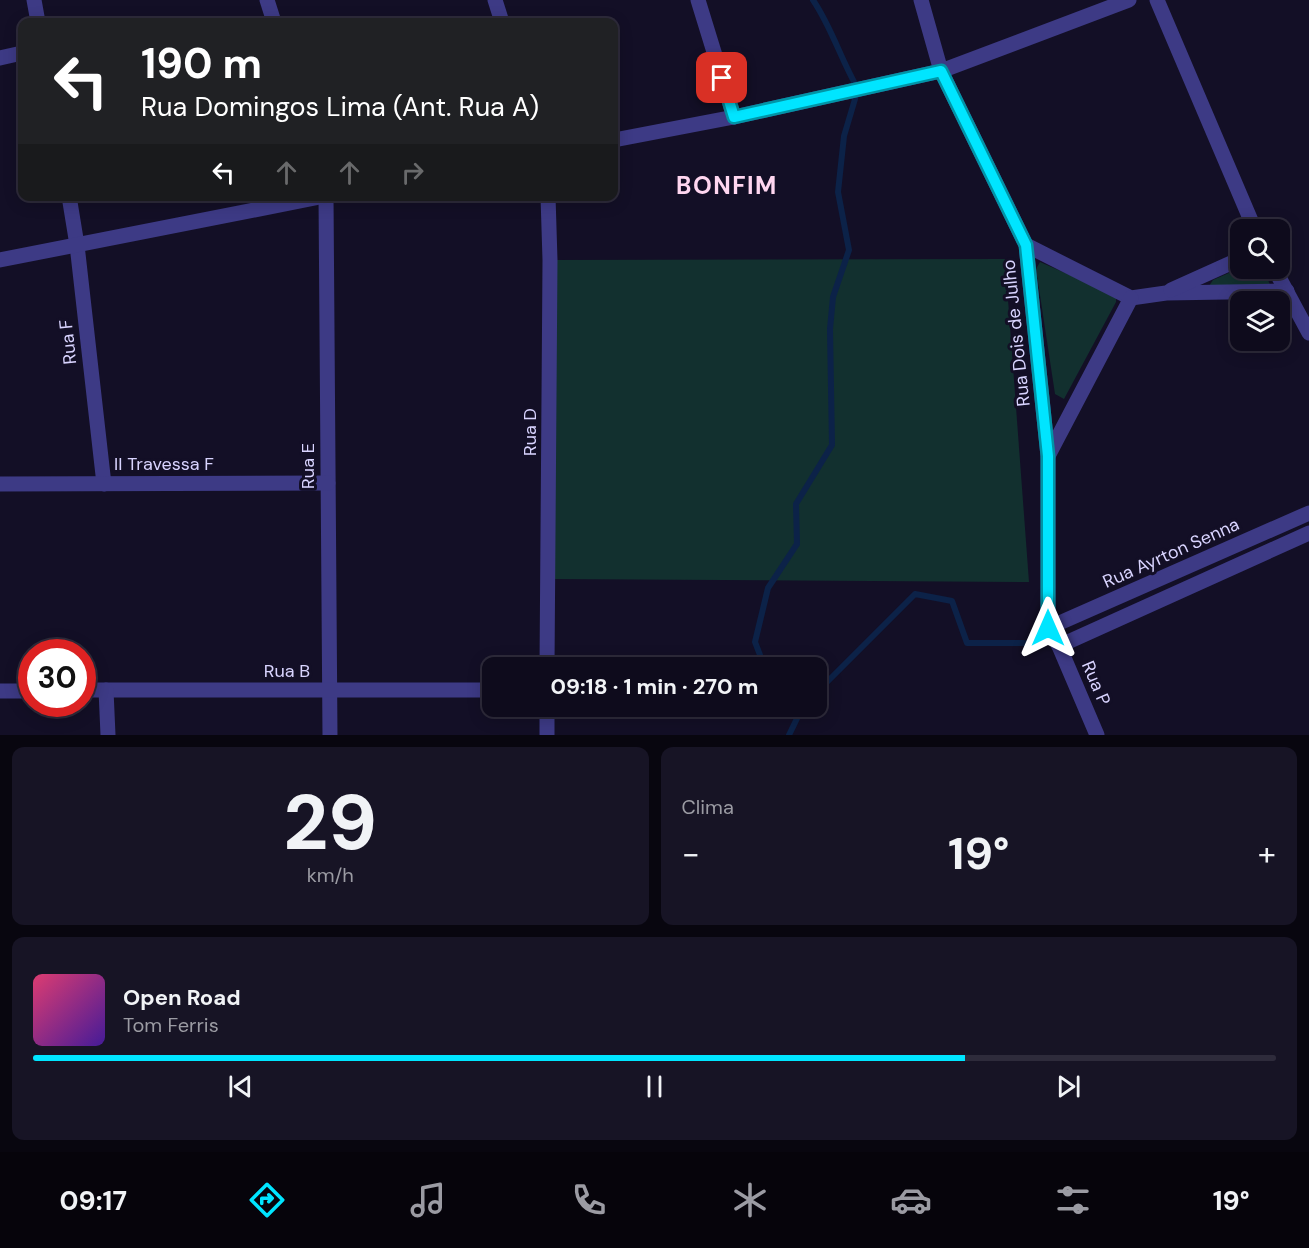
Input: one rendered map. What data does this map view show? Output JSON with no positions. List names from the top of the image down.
{
  "streets": {
    "street": [
      "Rua Dois de Julho",
      "Rua F",
      "Rua D",
      "II Travessa F",
      "Rua E",
      "Rua Ayrton Senna",
      "Rua B",
      "Rua P"
    ]
  },
  "crossings": [
    ["Rua Dois de Julho", "Rua Ayrton Senna"],
    ["Rua F", "II Travessa F"],
    ["II Travessa F", "Rua E"],
    ["Rua E", "Rua B"]
  ],
  "districts": ["BONFIM"],
  "page": {
    "turn": ["190 m", "Rua Domingos Lima (Ant. Rua A)"],
    "limit": "30",
    "trip": "09:18 · 1 min · 270 m",
    "tile": [
      ["29", "km/h"],
      "Clima"
    ],
    "heat": ["−", "19°", "+"],
    "song": ["Open Road", "Tom Ferris"],
    "tabs": ["09:17", "19°"]
  }
}
